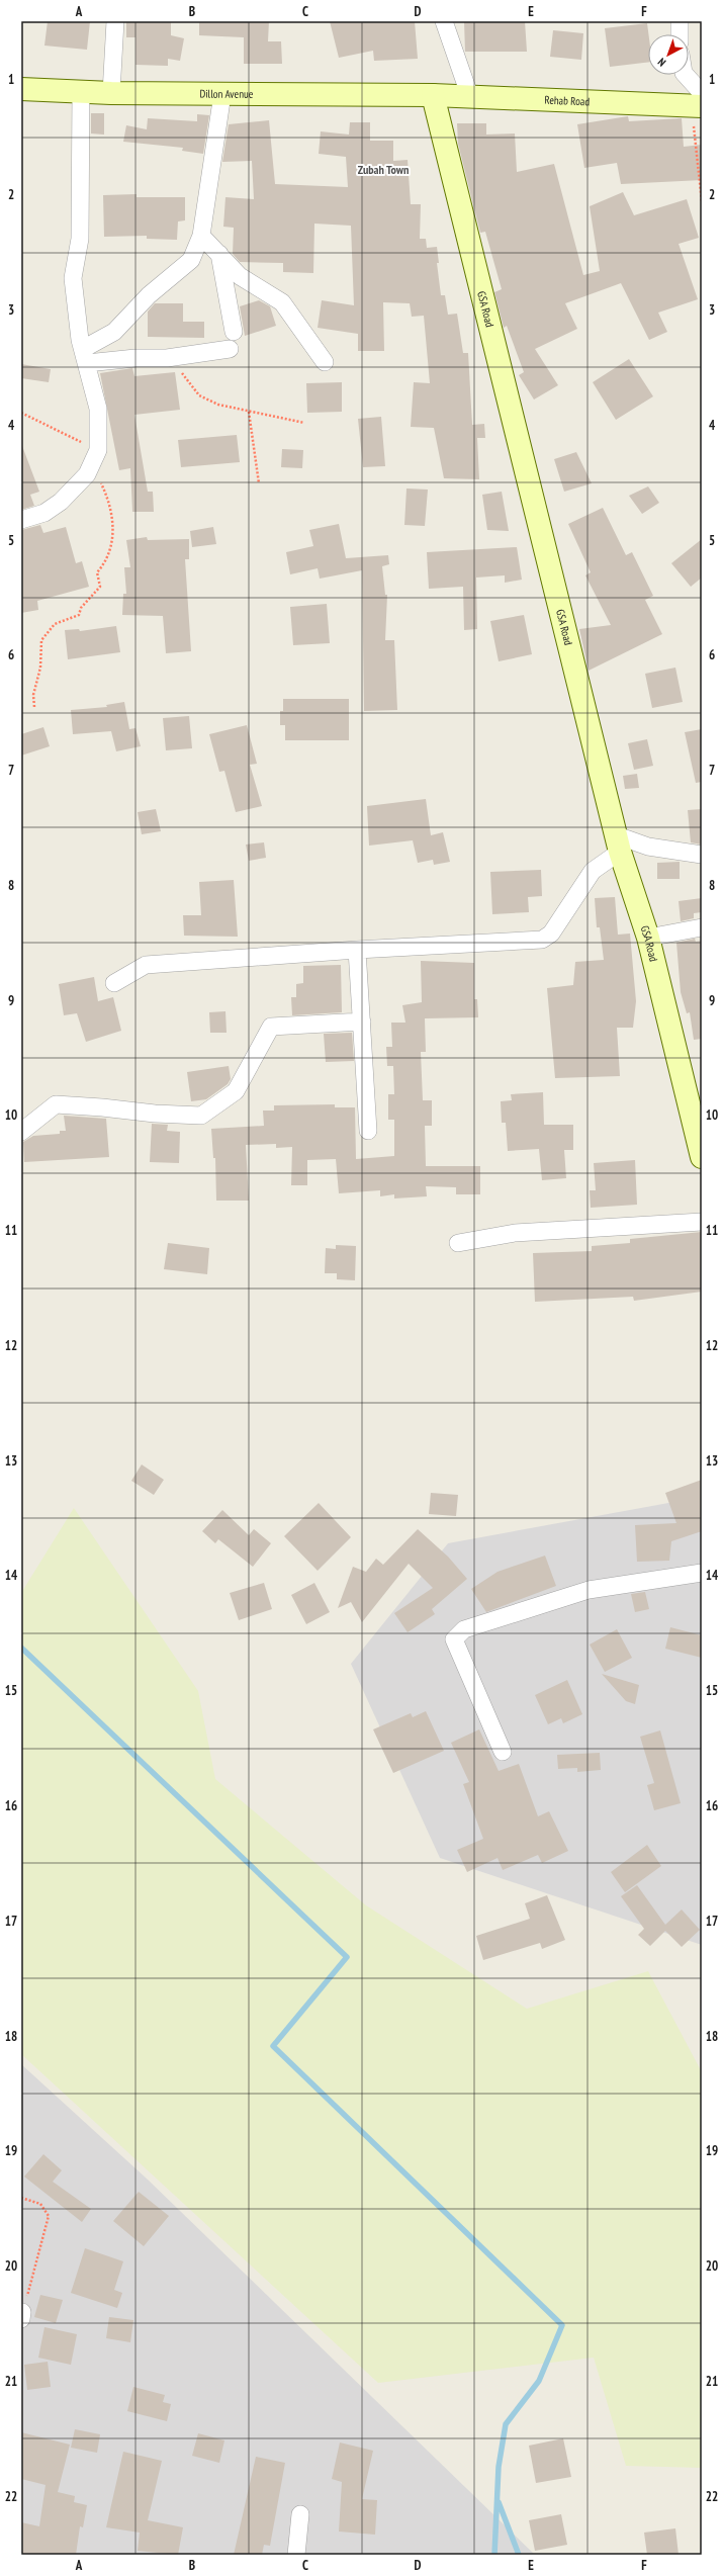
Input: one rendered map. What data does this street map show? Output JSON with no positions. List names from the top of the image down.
{
  "streets": {
    "street": ["Dillon Avenue", "Rehab Road", "GSA Road"]
  },
  "crossings": [
    ["Dillon Avenue", "Rehab Road"],
    ["Dillon Avenue", "GSA Road"],
    ["Rehab Road", "GSA Road"]
  ],
  "districts": ["Zubah Town"],
  "north": "bottom left",
  "grid": {
    "columns": [
      "A",
      "B",
      "C",
      "D",
      "E",
      "F"
    ],
    "rows": [
      "1",
      "2",
      "3",
      "4",
      "5",
      "6",
      "7",
      "8",
      "9",
      "10",
      "11",
      "12",
      "13",
      "14",
      "15",
      "16",
      "17",
      "18",
      "19",
      "20",
      "21",
      "22"
    ]
  }
}
